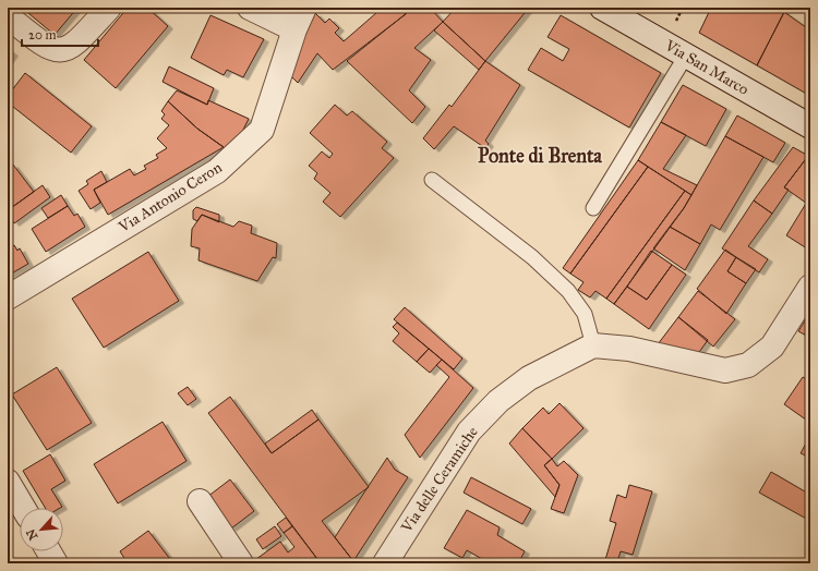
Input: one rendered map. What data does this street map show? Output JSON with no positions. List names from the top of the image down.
{
  "streets": {
    "street": ["Via San Marco", "Via Antonio Ceron", "Via delle Ceramiche"]
  },
  "districts": ["Ponte di Brenta"],
  "scale_bar": "20 m",
  "north": "bottom left"
}
